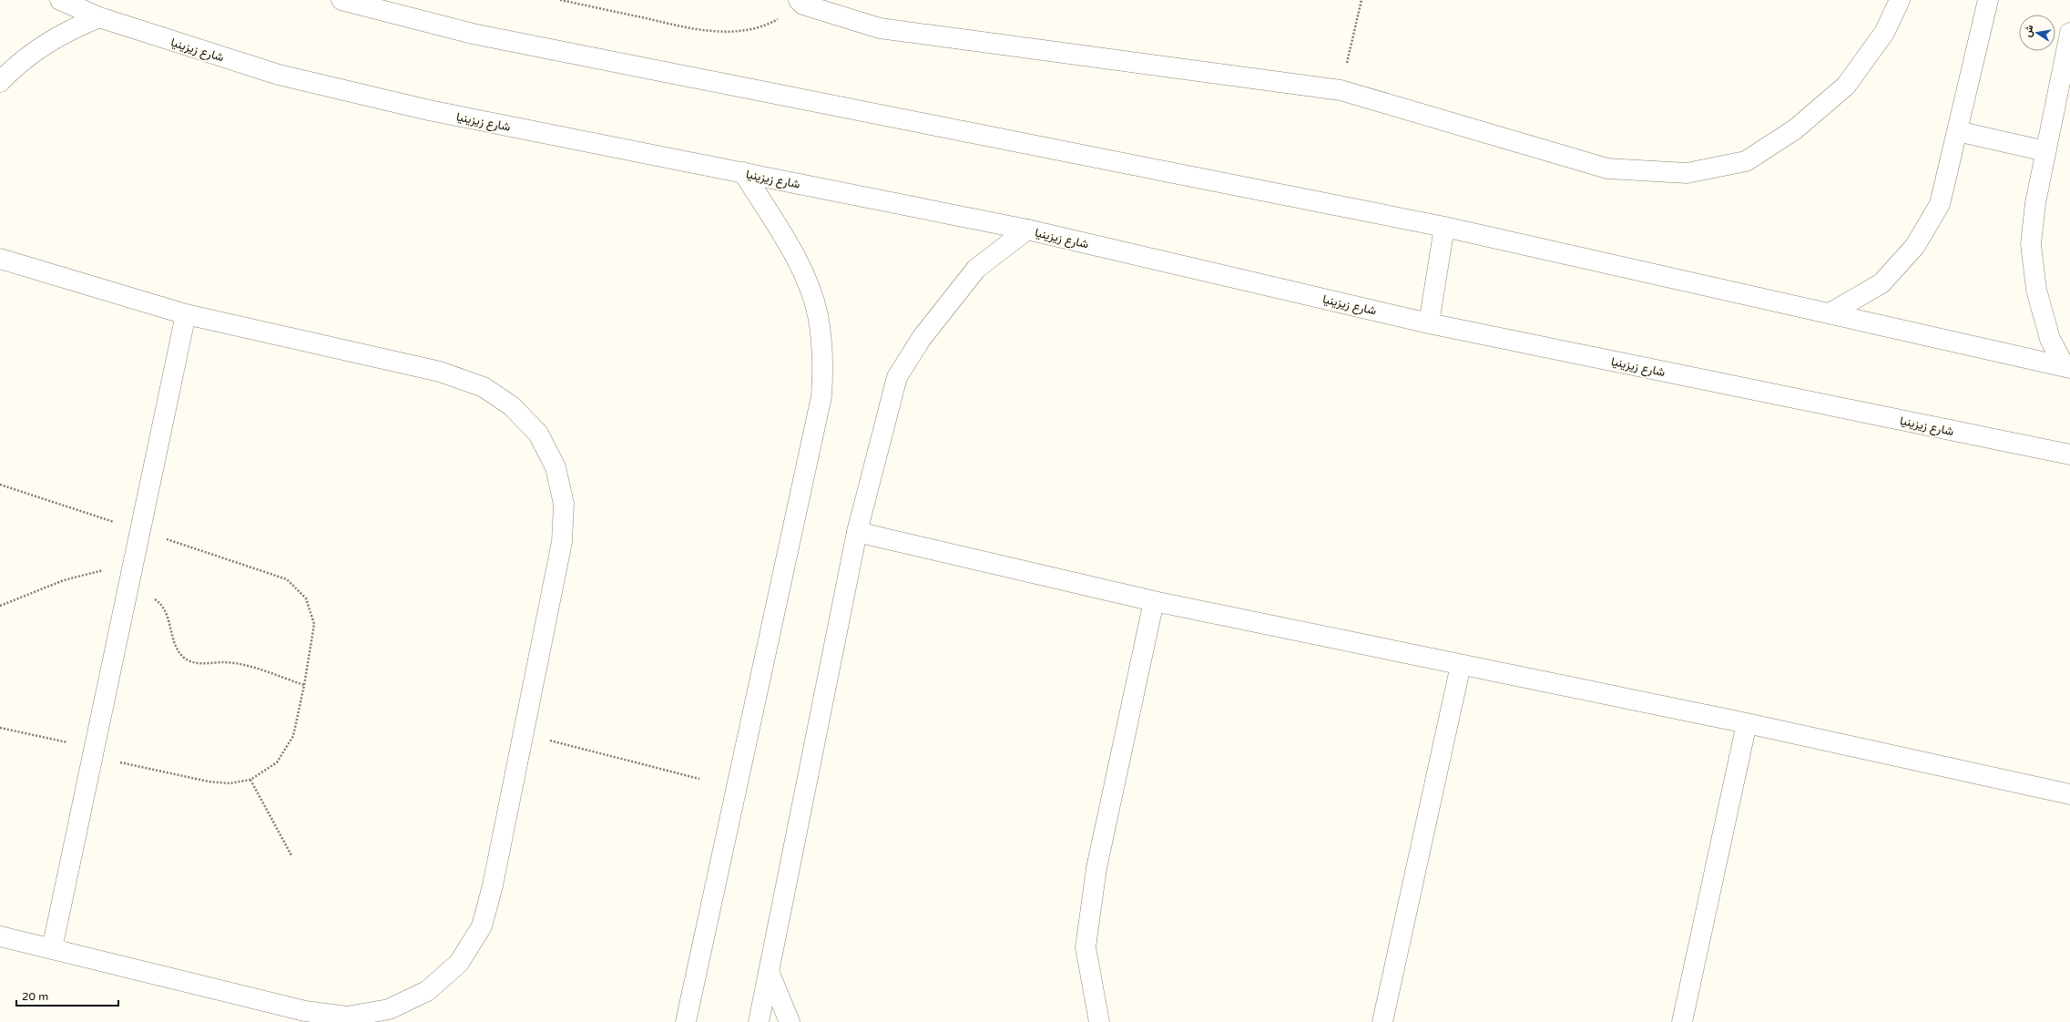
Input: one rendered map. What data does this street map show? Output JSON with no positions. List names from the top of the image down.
{
  "streets": {
    "street": ["شارع زيزينيا"]
  },
  "scale_bar": "20 m",
  "north": "left"
}
